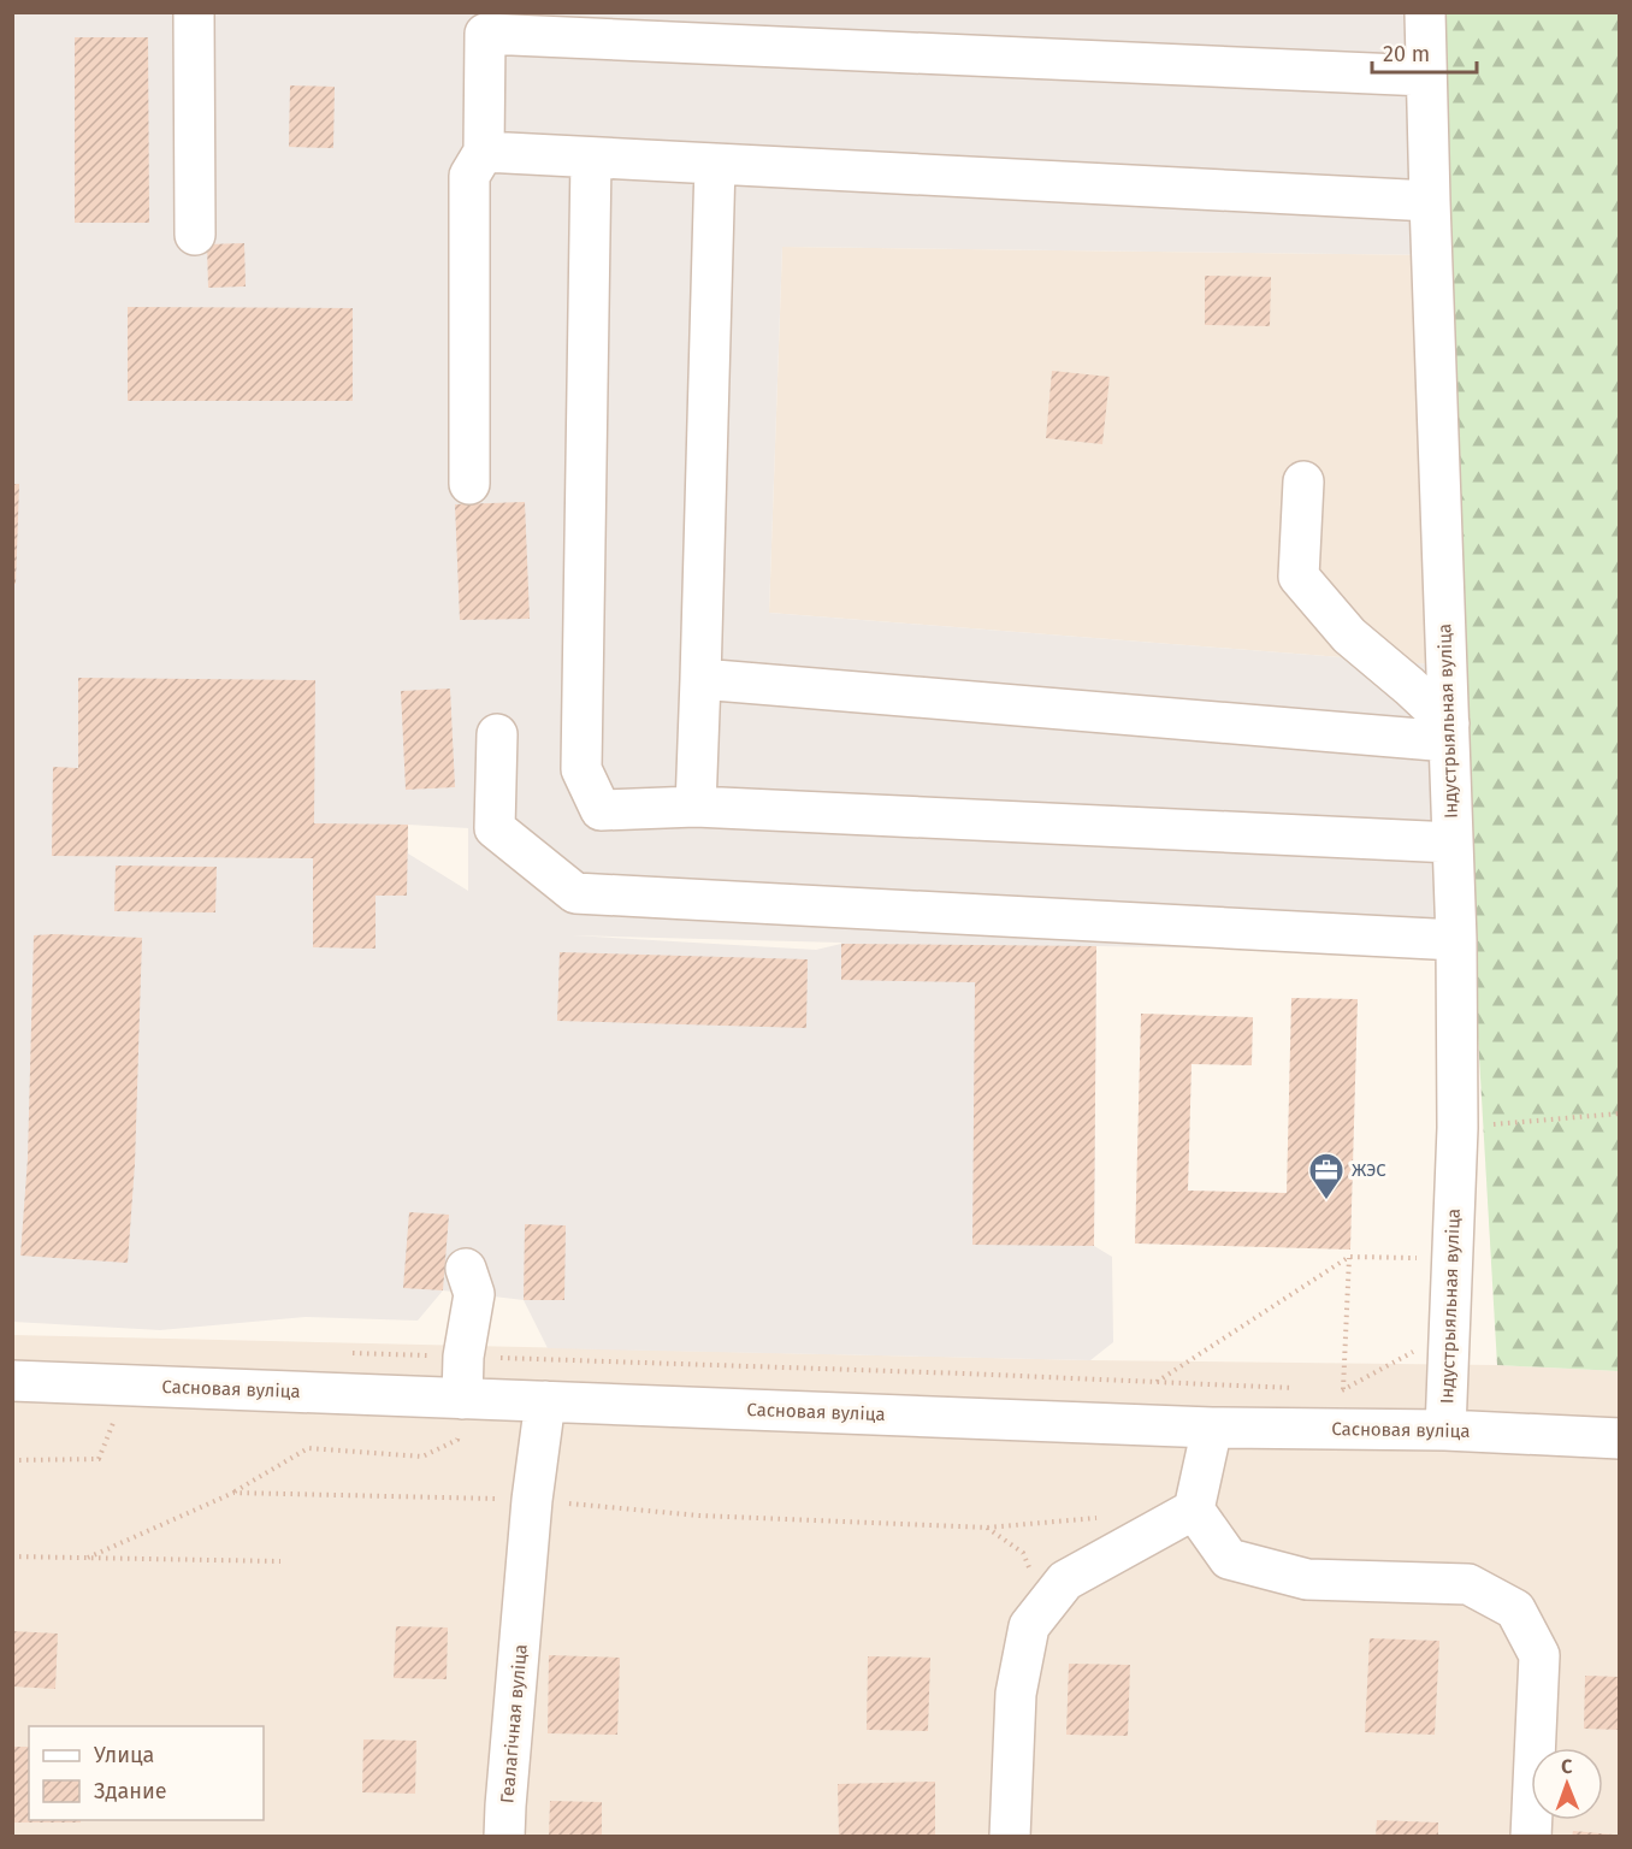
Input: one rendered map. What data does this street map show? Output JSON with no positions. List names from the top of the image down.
{
  "streets": {
    "street": ["Індустрыяльная вуліца", "Сасновая вуліца", "Геалагічная вуліца"]
  },
  "crossings": [
    ["Індустрыяльная вуліца", "Сасновая вуліца"],
    ["Сасновая вуліца", "Геалагічная вуліца"]
  ],
  "places": {
    "office": ["ЖЭС"]
  },
  "legend": ["Улица", "Здание"],
  "scale_bar": "20 m",
  "north": "top"
}
